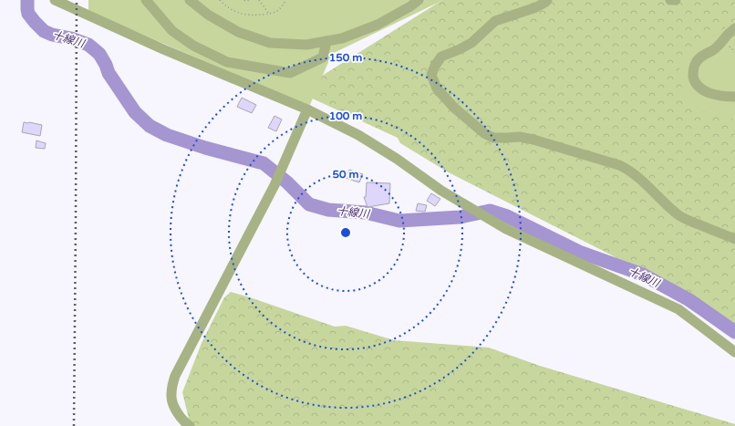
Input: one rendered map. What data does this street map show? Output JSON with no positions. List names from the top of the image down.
{
  "water": ["十線川"],
  "rings": ["150 m", "100 m", "50 m"]
}
